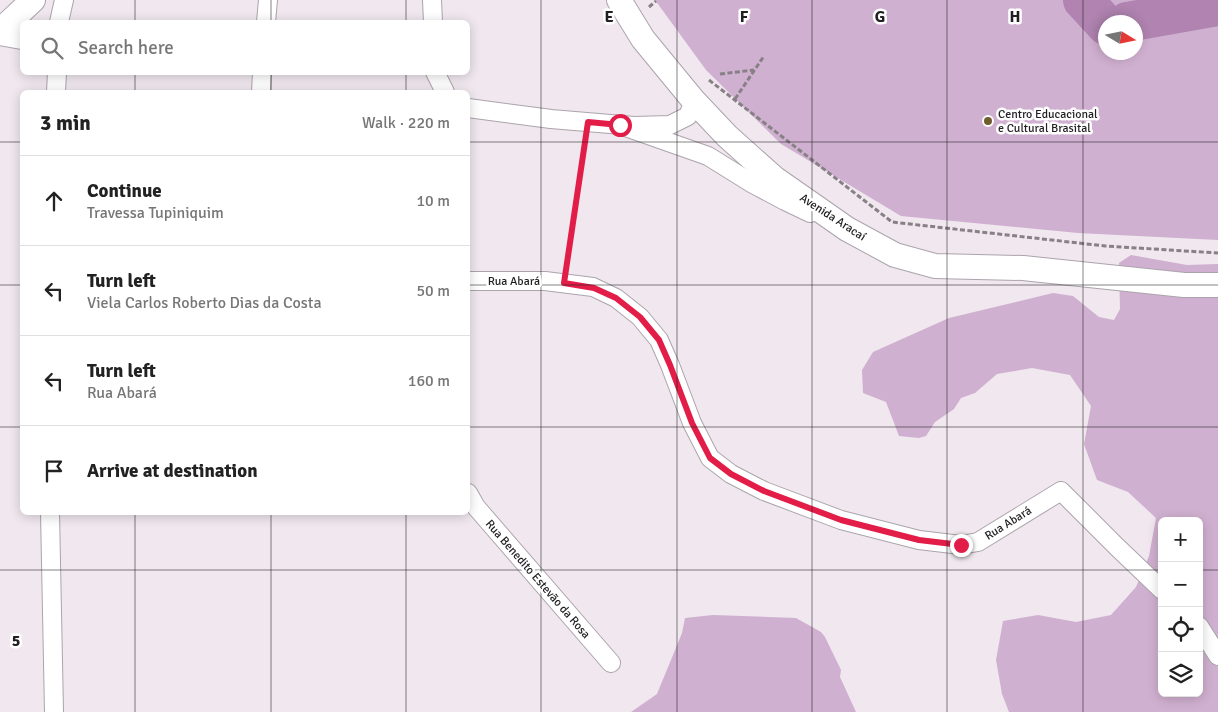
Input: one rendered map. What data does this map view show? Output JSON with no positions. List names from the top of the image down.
{
  "streets": {
    "main road": ["Avenida Aracaí"],
    "street": ["Rua Abará", "Rua Benedito Estevão da Rosa"]
  },
  "places": ["Centro Educacional e Cultural Brasital"],
  "north": "right",
  "page": {
    "search": "Search here",
    "heading": ["3 min", "Walk · 220 m"],
    "list": [
      ["Continue", "Travessa Tupiniquim", "10 m"],
      ["Turn left", "Viela Carlos Roberto Dias da Costa", "50 m"],
      ["Turn left", "Rua Abará", "160 m"],
      "Arrive at destination"
    ],
    "map_buttons": ["+", "−"]
  },
  "grid": {
    "columns": [
      "E",
      "F",
      "G",
      "H"
    ],
    "rows": ["5"]
  }
}
